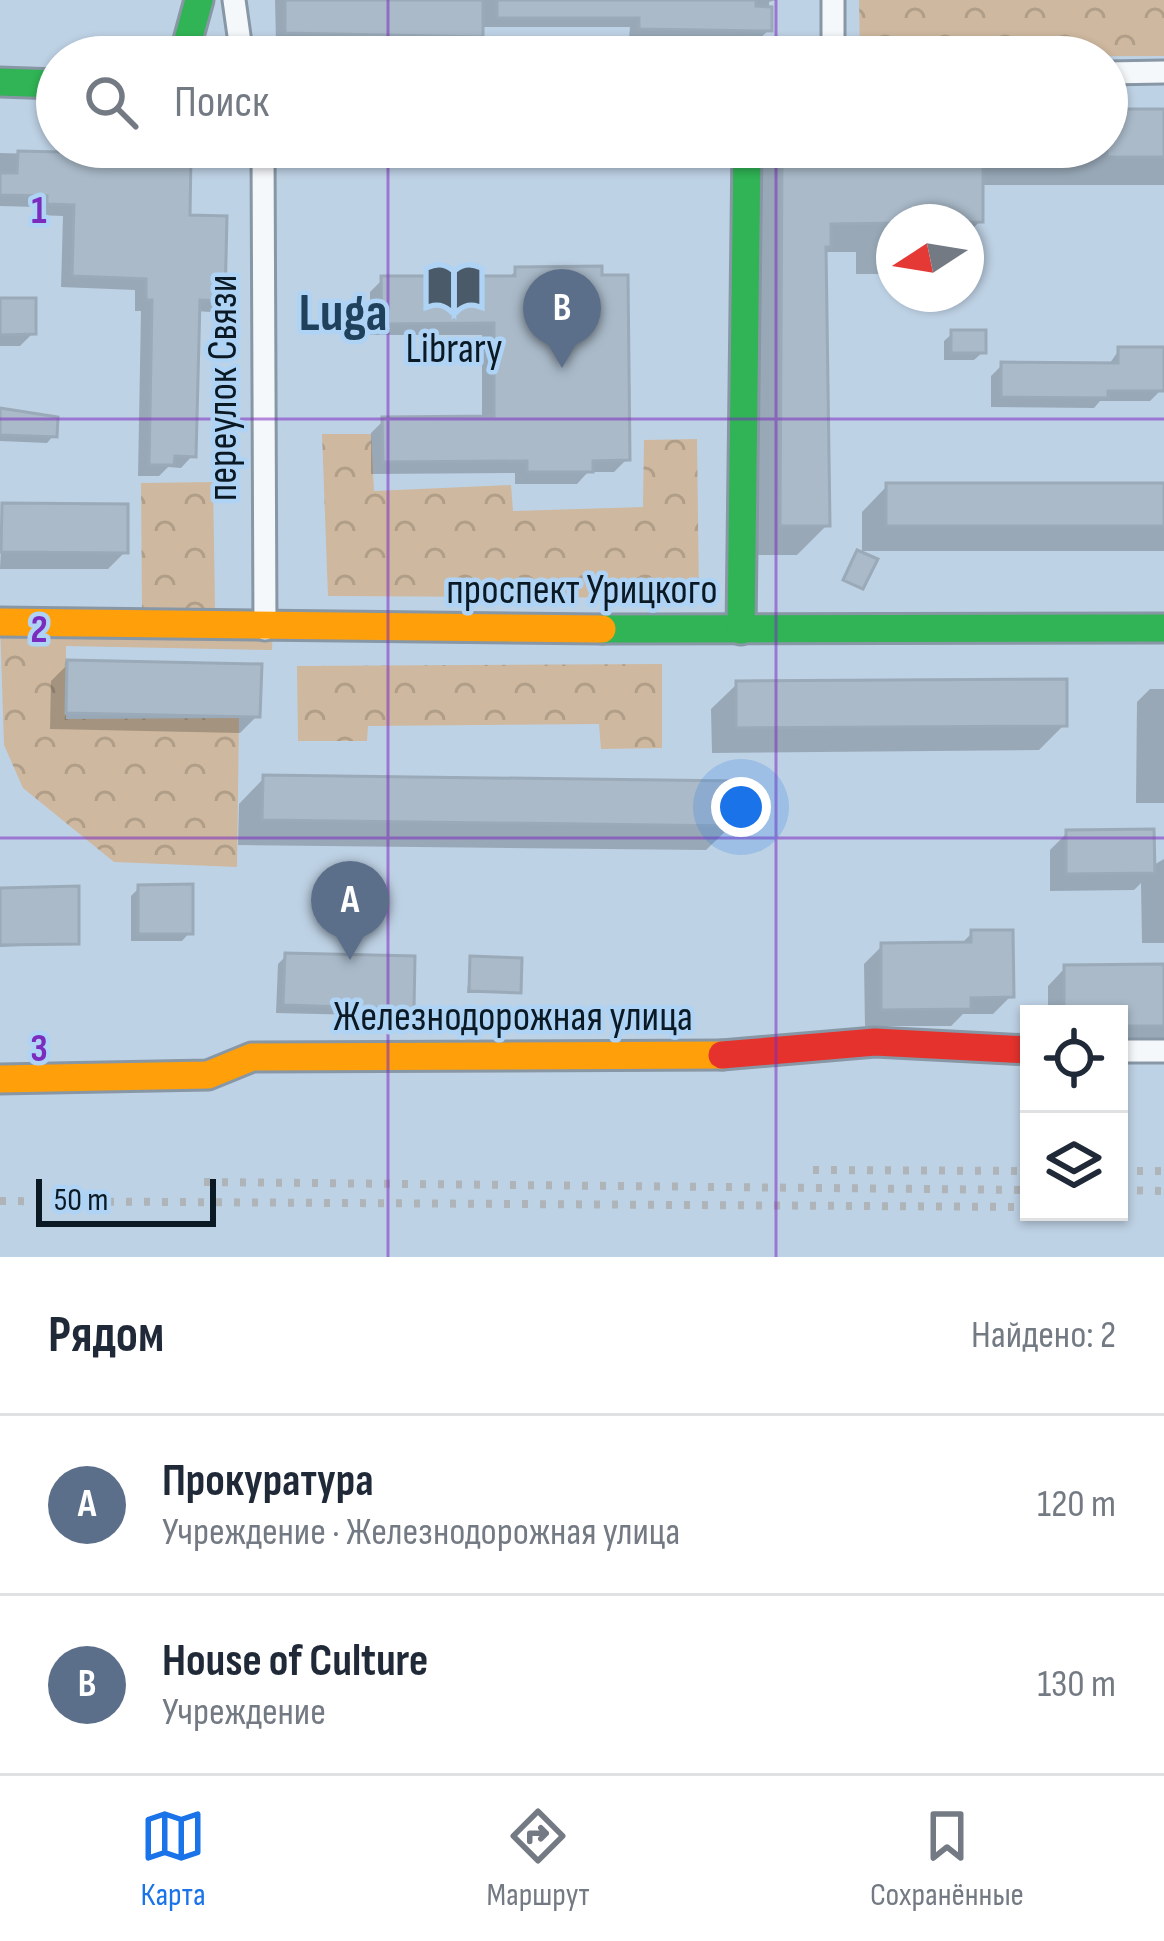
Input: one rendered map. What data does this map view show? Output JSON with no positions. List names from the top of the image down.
{
  "streets": {
    "street": ["переулок Связи", "проспект Урицкого", "Железнодорожная улица"]
  },
  "crossings": [
    ["переулок Связи", "проспект Урицкого"]
  ],
  "districts": ["Luga"],
  "places": {
    "library": ["Library"]
  },
  "scale_bar": "50 m",
  "north": "left",
  "page": {
    "search": "Поиск",
    "pins": ["B", "A"],
    "scale": "50 m",
    "heading": ["Рядом", "Найдено: 2"],
    "list": [
      {
        "mark": "A",
        "name": "Прокуратура",
        "note": "Учреждение · Железнодорожная улица",
        "value": "120 m"
      },
      {
        "mark": "B",
        "name": "House of Culture",
        "note": "Учреждение",
        "value": "130 m"
      }
    ],
    "nav": ["Карта", "Маршрут", "Сохранённые"]
  },
  "grid": {
    "rows": ["1", "2", "3"]
  }
}
